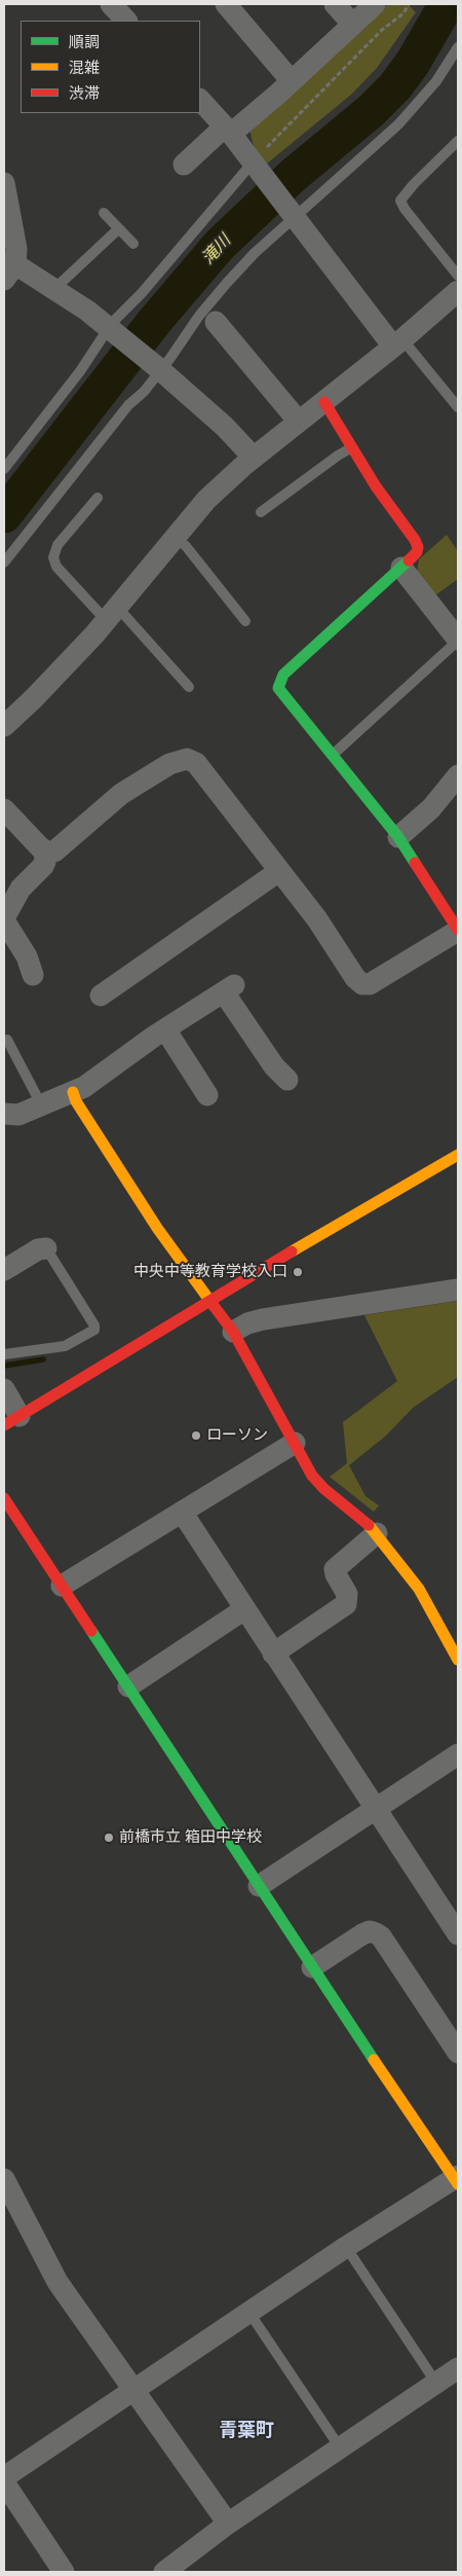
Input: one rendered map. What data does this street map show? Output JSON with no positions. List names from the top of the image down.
{
  "districts": ["青葉町"],
  "water": ["滝川"],
  "places": ["中央中等教育学校入口", "ローソン", "前橋市立 箱田中学校"],
  "legend": ["順調", "混雑", "渋滞"]
}
